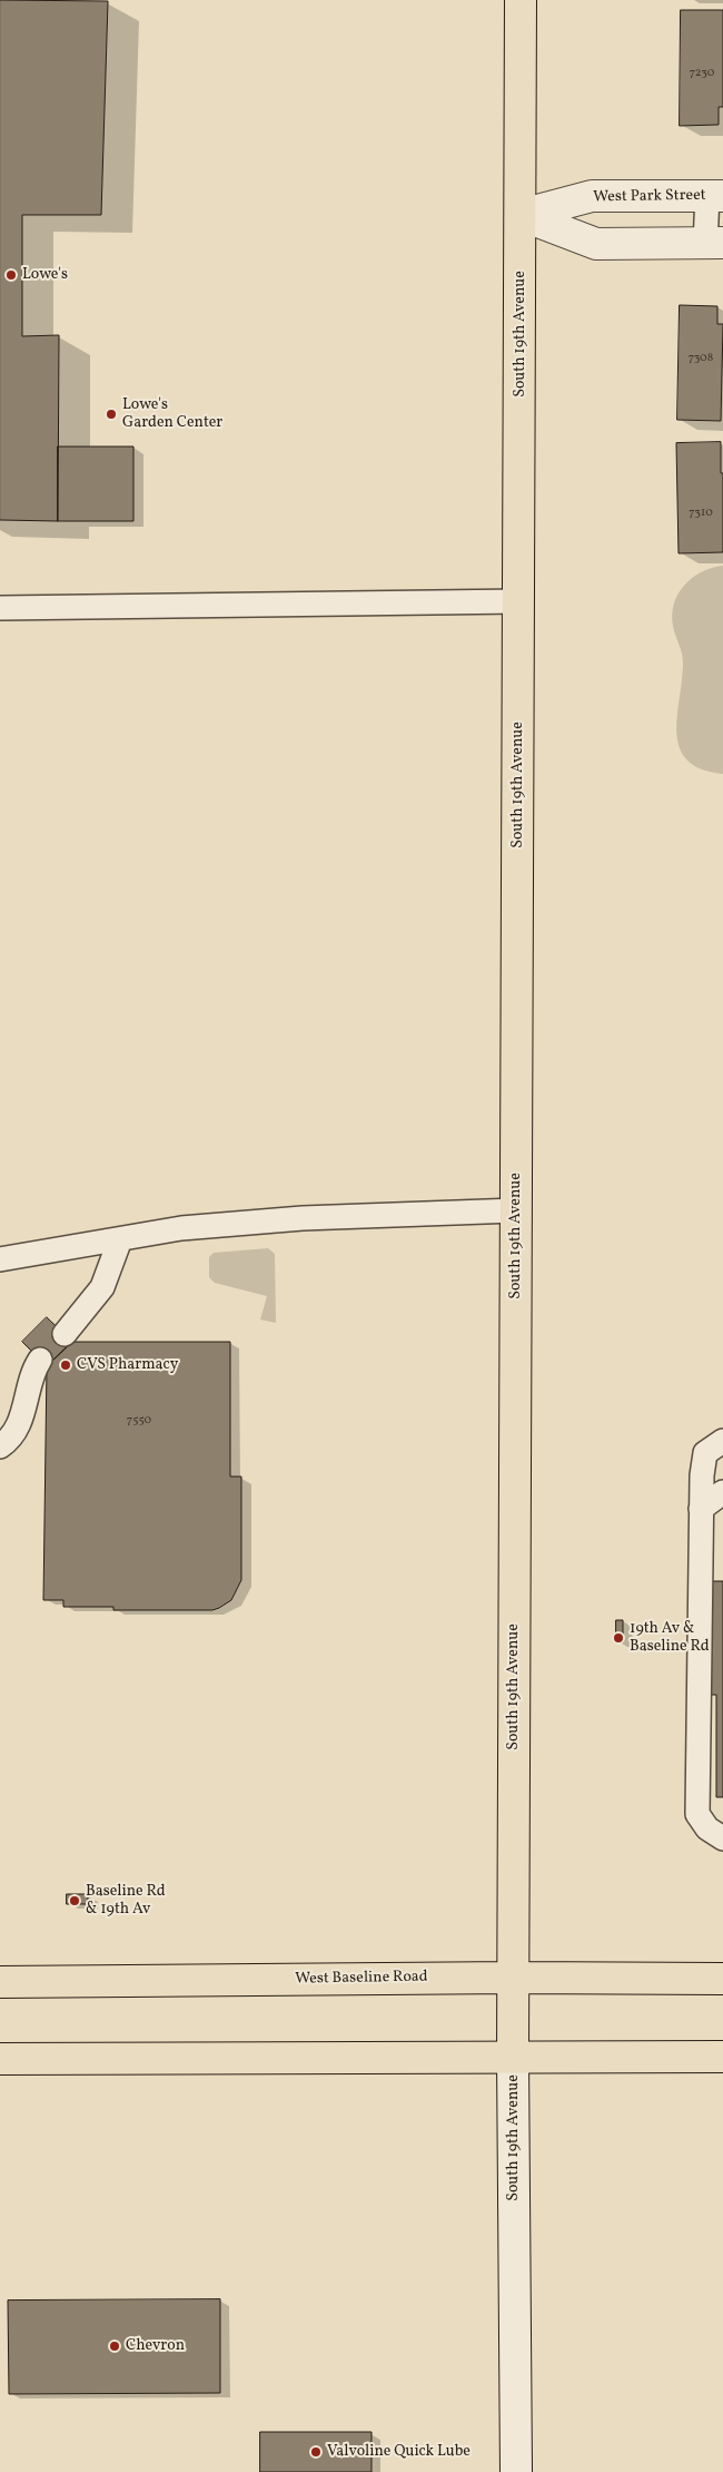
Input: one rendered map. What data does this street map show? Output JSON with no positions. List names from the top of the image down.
{
  "streets": {
    "main road": ["West Park Street", "South 19th Avenue", "West Baseline Road"]
  },
  "crossings": [
    ["West Park Street", "South 19th Avenue"],
    ["South 19th Avenue", "West Baseline Road"]
  ],
  "places": [
    "Lowe's",
    "Lowe's Garden Center",
    "CVS Pharmacy",
    "19th Av & Baseline Rd",
    "Baseline Rd & 19th Av",
    "Chevron",
    "Valvoline Quick Lube"
  ],
  "house_numbers": [
    "7230",
    "7308",
    "7310",
    "7550"
  ]
}
